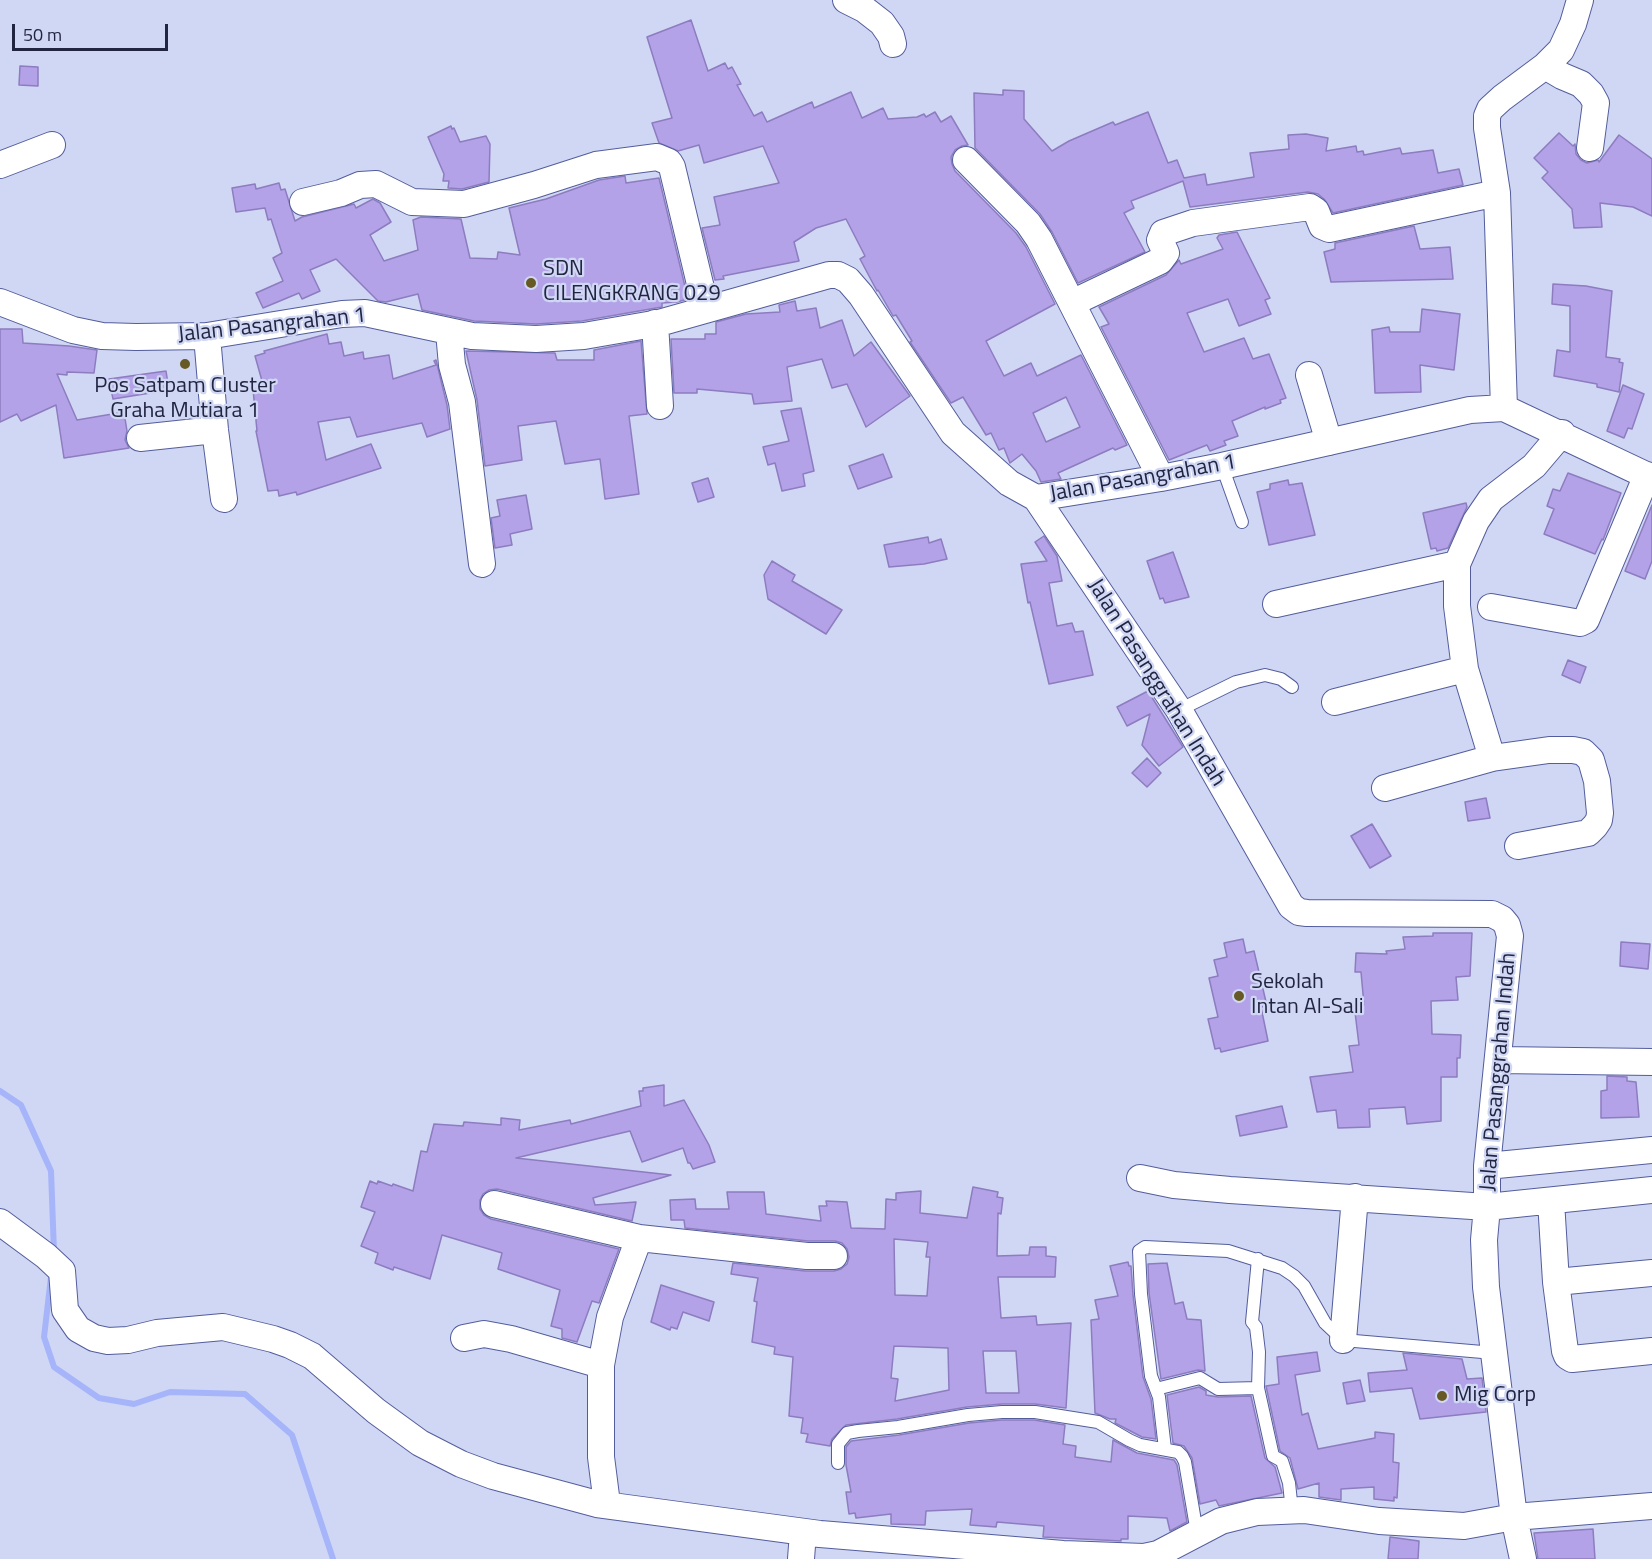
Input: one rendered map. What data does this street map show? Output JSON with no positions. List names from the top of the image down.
{
  "streets": {
    "street": ["Jalan Pasangrahan 1", "Jalan Pasanggrahan Indah"]
  },
  "crossings": [
    ["Jalan Pasangrahan 1", "Jalan Pasanggrahan Indah"]
  ],
  "places": [
    "SDN CILENGKRANG 029",
    "Pos Satpam Cluster Graha Mutiara 1",
    "Sekolah Intan Al-Sali",
    "Mig Corp"
  ],
  "scale_bar": "50 m"
}
